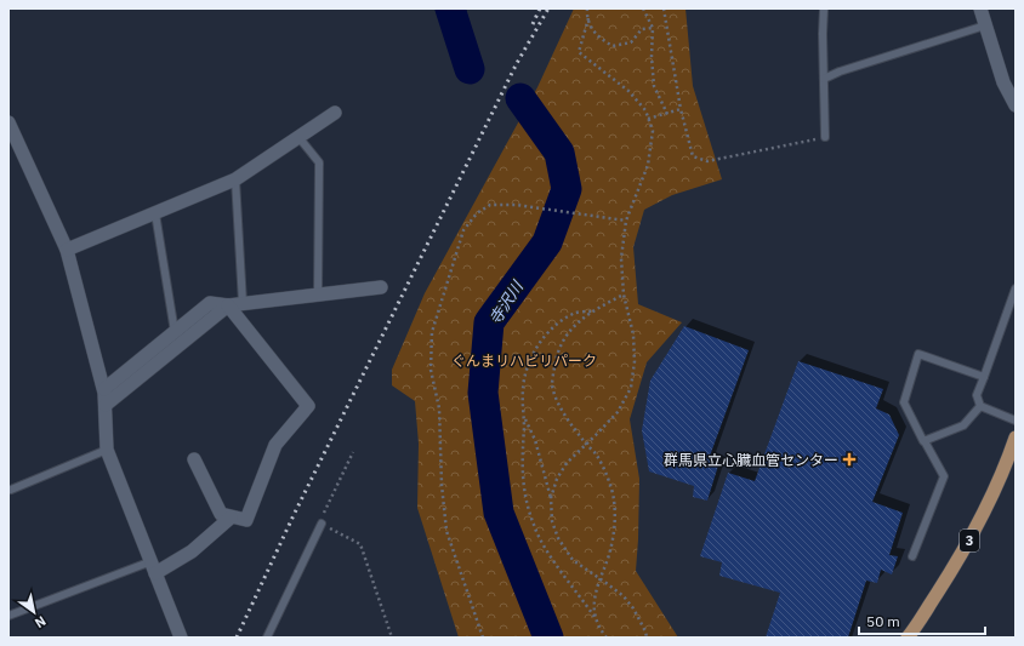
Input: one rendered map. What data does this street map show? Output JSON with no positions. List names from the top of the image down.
{
  "streets": {
    "main road": ["3"]
  },
  "water": ["寺沢川"],
  "parks": ["ぐんまリハビリパーク"],
  "places": {
    "health": ["群馬県立心臓血管センター"]
  },
  "scale_bar": "50 m",
  "north": "bottom right"
}
